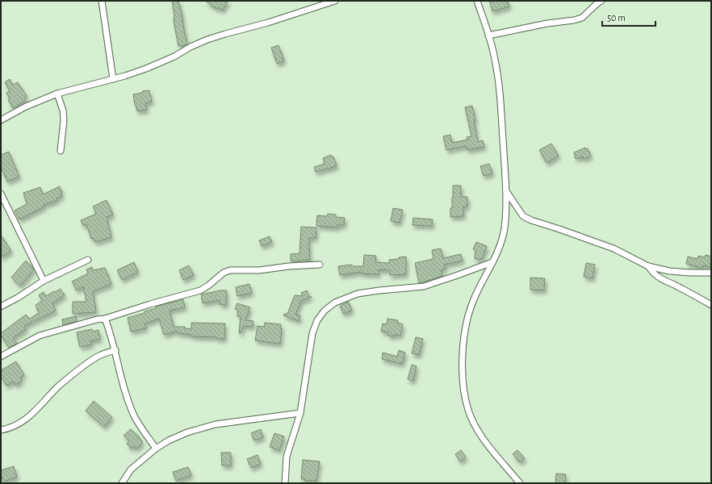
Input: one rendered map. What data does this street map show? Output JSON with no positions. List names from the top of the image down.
{
  "scale_bar": "50 m"
}
